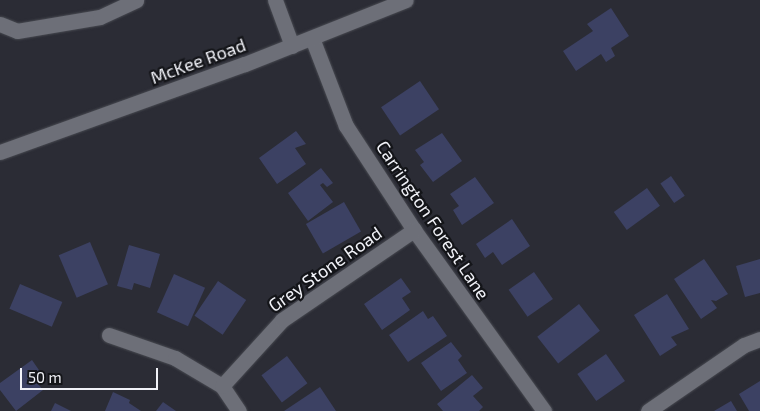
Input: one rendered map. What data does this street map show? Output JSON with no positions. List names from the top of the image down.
{
  "streets": {
    "street": ["McKee Road", "Carrington Forest Lane", "Grey Stone Road"]
  },
  "crossings": [
    ["McKee Road", "Carrington Forest Lane"],
    ["Carrington Forest Lane", "Grey Stone Road"]
  ],
  "scale_bar": "50 m"
}
